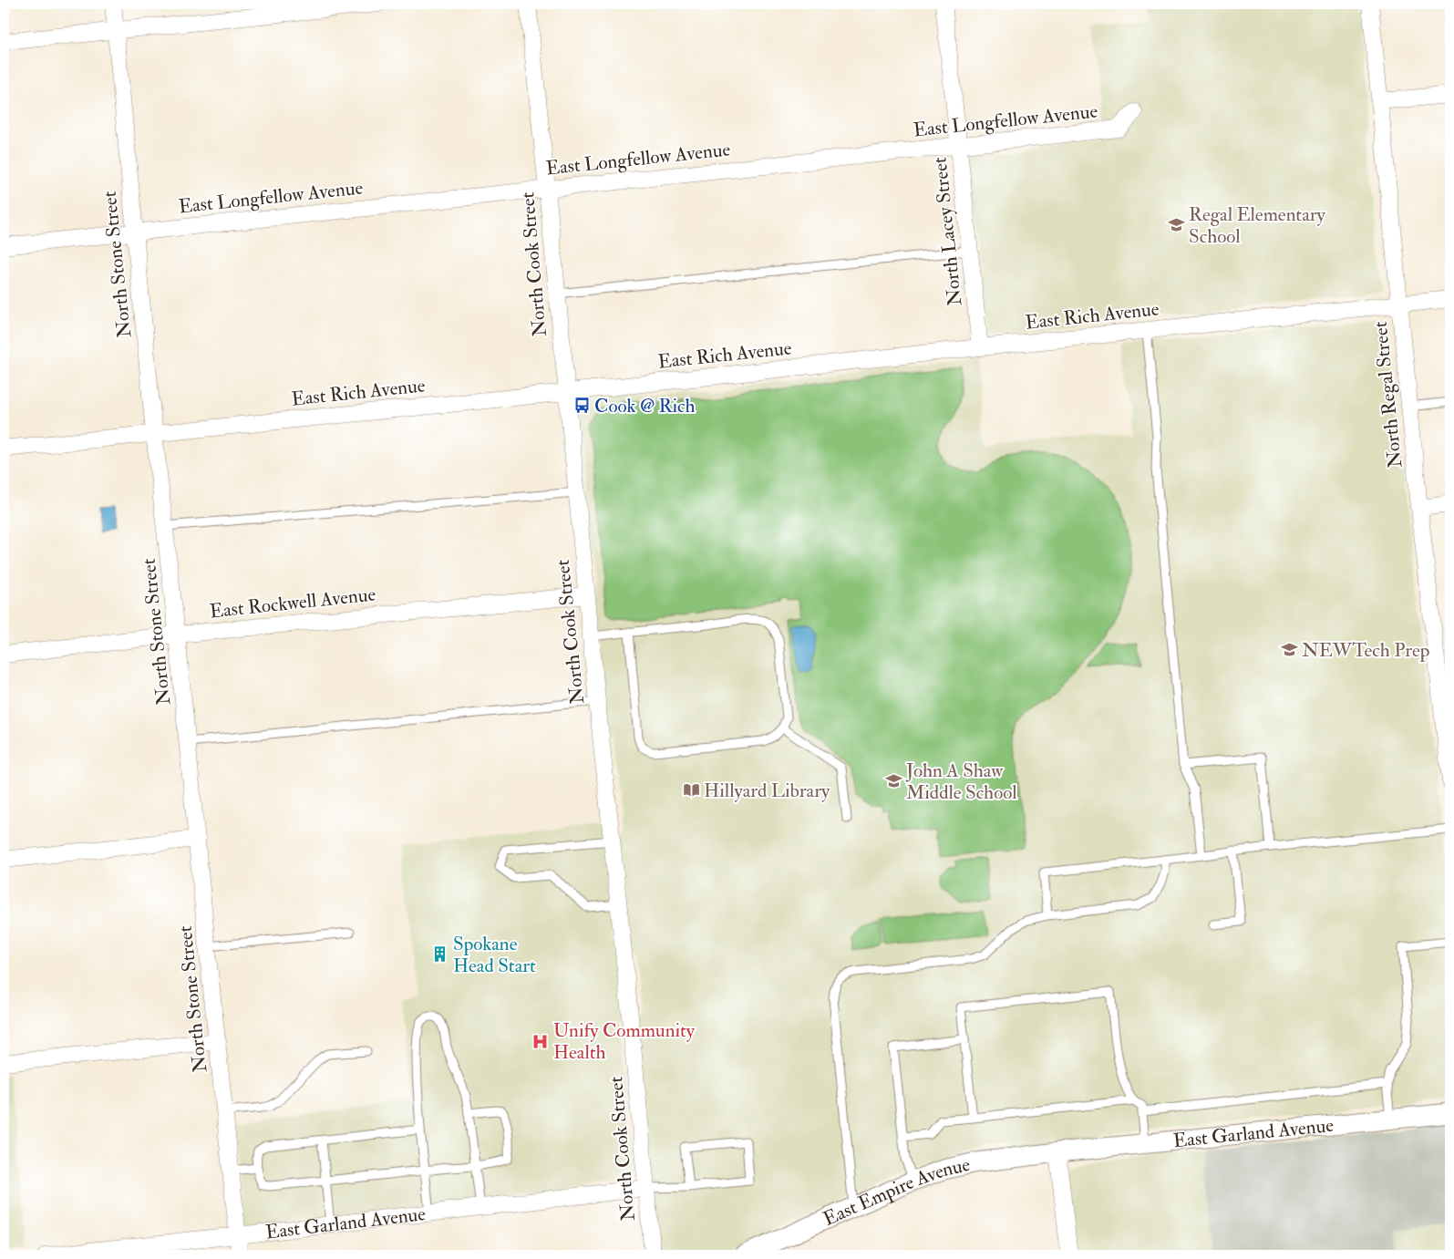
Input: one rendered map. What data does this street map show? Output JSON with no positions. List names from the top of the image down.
{
  "streets": {
    "street": [
      "East Longfellow Avenue",
      "North Lacey Street",
      "North Stone Street",
      "North Cook Street",
      "East Rich Avenue",
      "North Regal Street",
      "East Rockwell Avenue",
      "East Garland Avenue",
      "East Empire Avenue"
    ]
  },
  "crossings": [
    ["East Longfellow Avenue", "North Lacey Street"],
    ["East Longfellow Avenue", "North Stone Street"],
    ["East Longfellow Avenue", "North Cook Street"],
    ["North Lacey Street", "East Rich Avenue"],
    ["North Stone Street", "East Rich Avenue"],
    ["North Stone Street", "East Rockwell Avenue"],
    ["North Stone Street", "East Garland Avenue"],
    ["North Cook Street", "East Rich Avenue"],
    ["North Cook Street", "East Rockwell Avenue"],
    ["North Cook Street", "East Garland Avenue"],
    ["East Rich Avenue", "North Regal Street"],
    ["East Garland Avenue", "East Empire Avenue"]
  ],
  "places": {
    "school or university": ["Regal Elementary School", "NEWTech Prep", "John A Shaw Middle School"],
    "bus stop": ["Cook @ Rich"],
    "library": ["Hillyard Library"],
    "building": ["Spokane Head Start"],
    "hospital": ["Unify Community Health"]
  }
}
